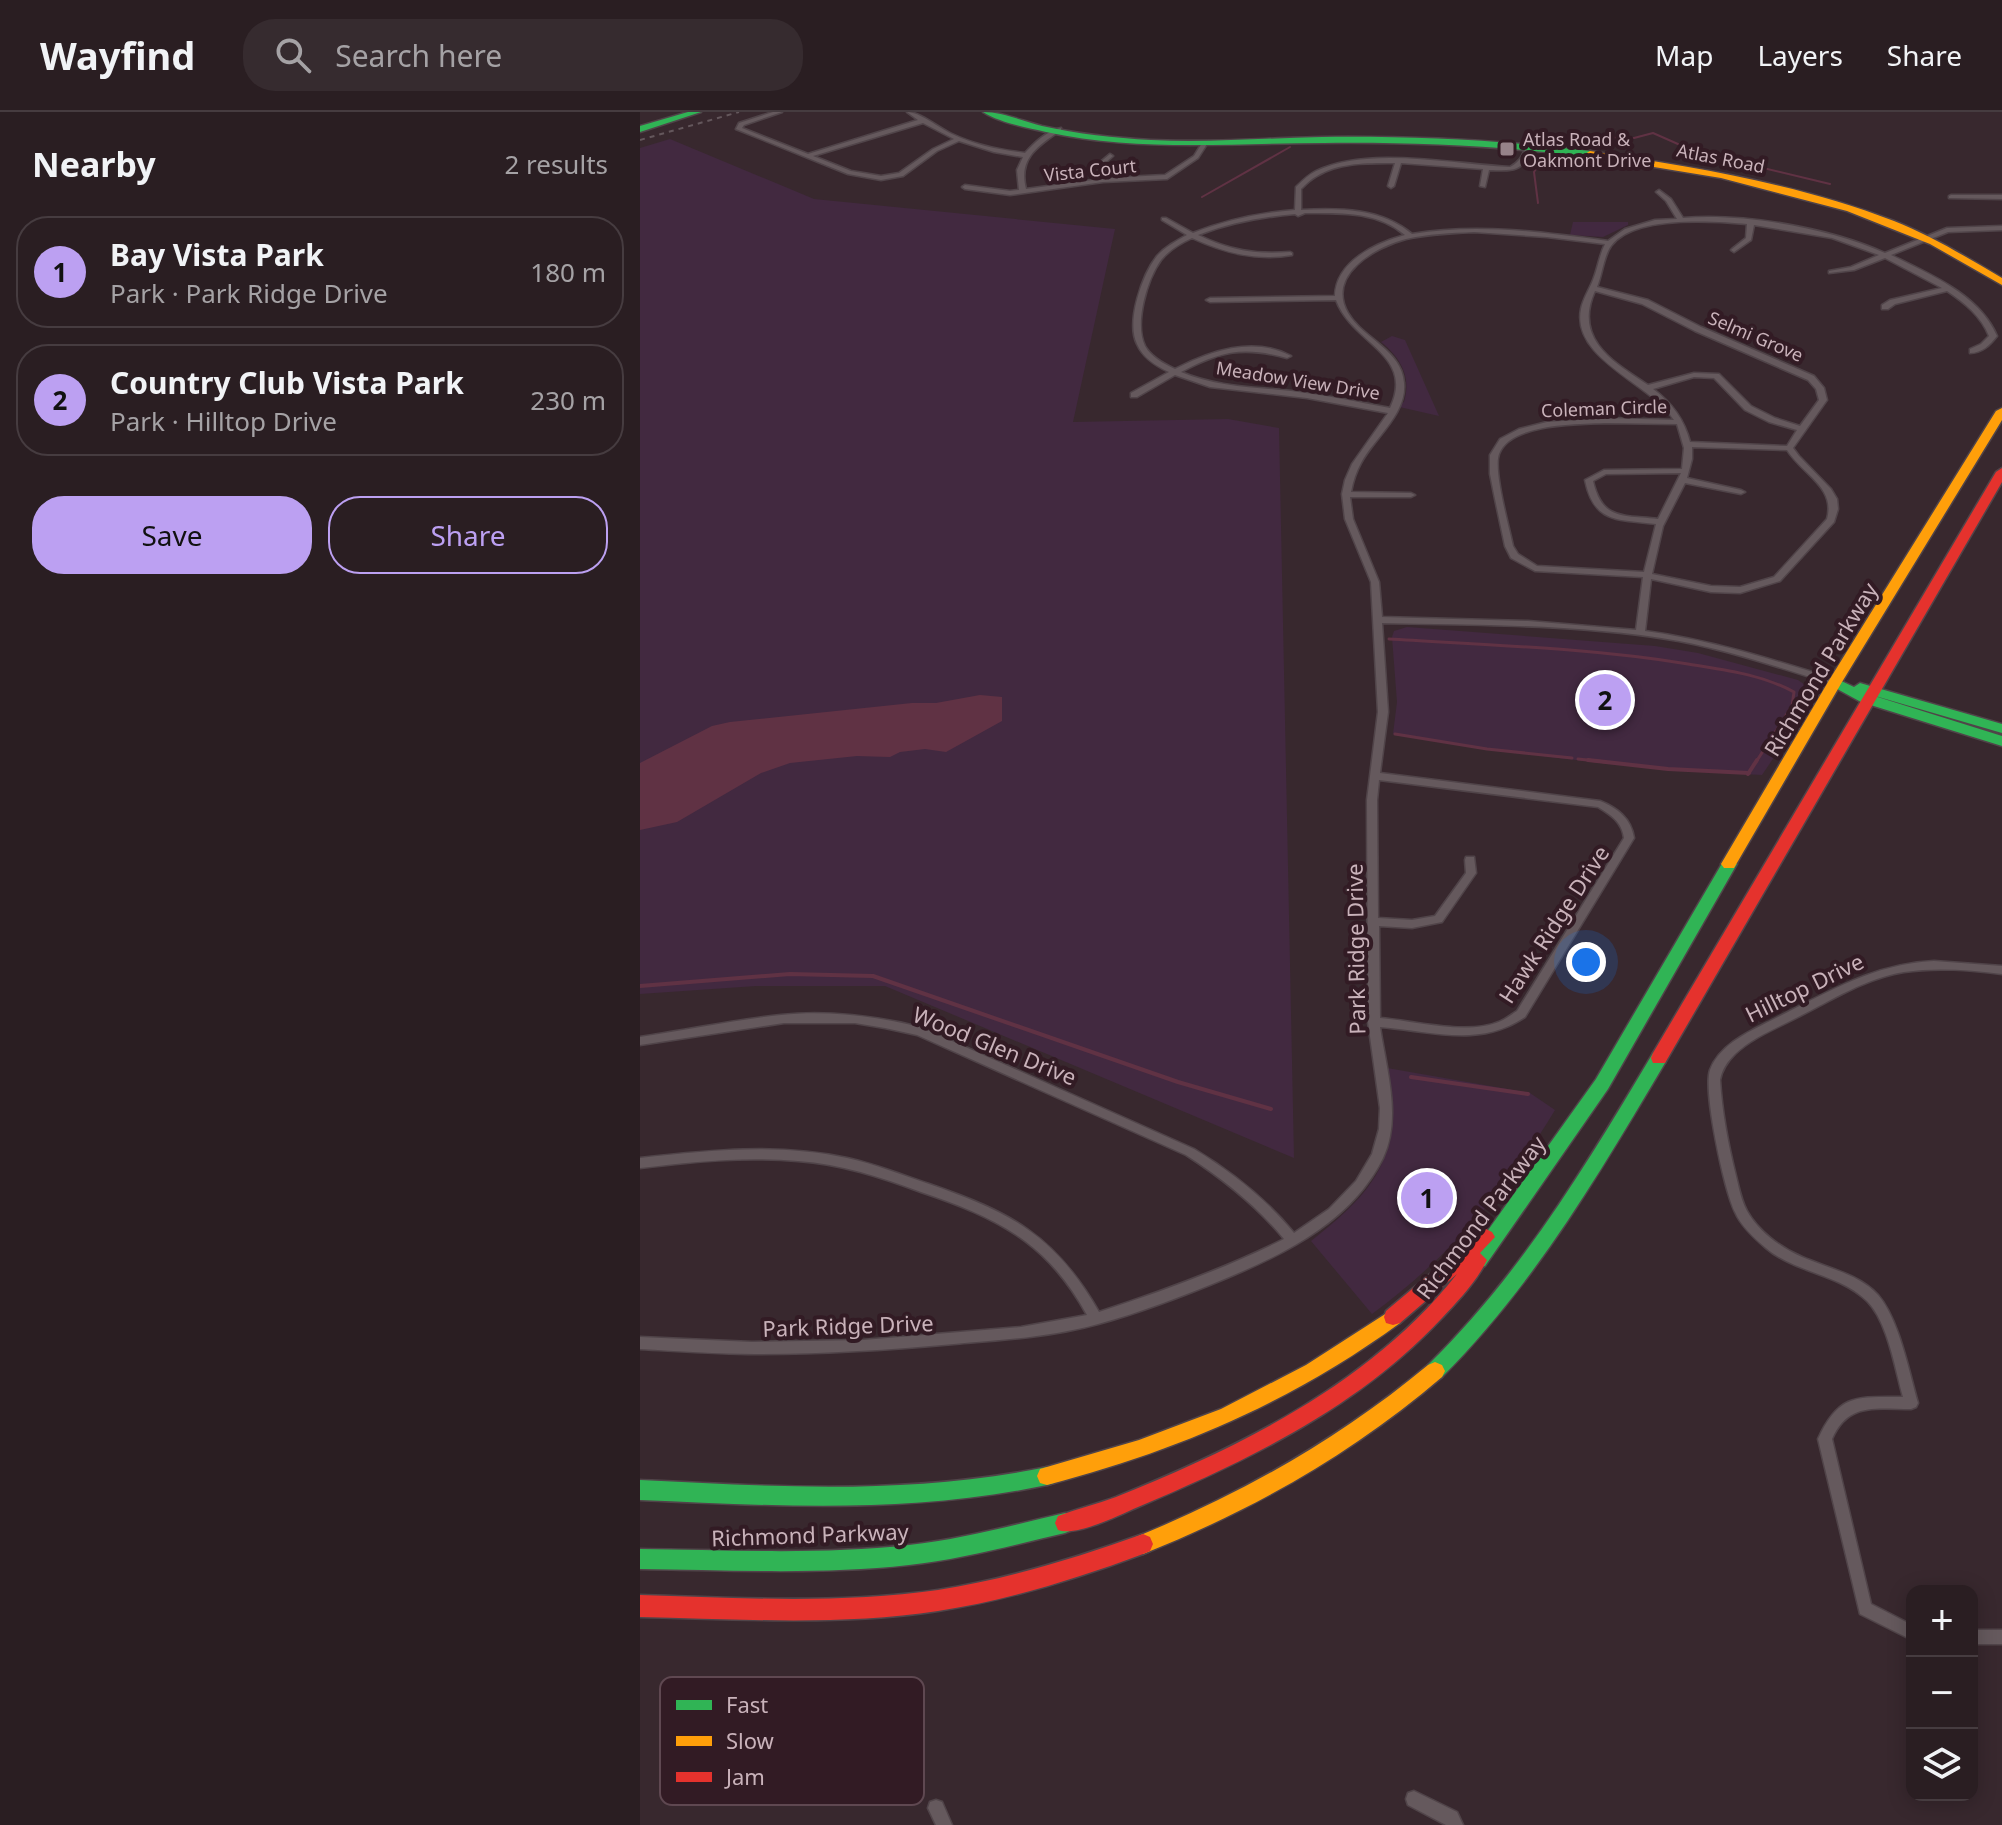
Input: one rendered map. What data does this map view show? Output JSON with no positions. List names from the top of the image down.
{
  "streets": {
    "main road": ["Atlas Road", "Richmond Parkway"],
    "street": [
      "Vista Court",
      "Selmi Grove",
      "Meadow View Drive",
      "Coleman Circle",
      "Hawk Ridge Drive",
      "Park Ridge Drive",
      "Hilltop Drive",
      "Wood Glen Drive"
    ]
  },
  "crossings": [
    ["Atlas Road", "Vista Court"],
    ["Hawk Ridge Drive", "Park Ridge Drive"],
    ["Park Ridge Drive", "Wood Glen Drive"]
  ],
  "places": {
    "transit": ["Atlas Road & Oakmont Drive"]
  },
  "legend": ["Fast", "Slow", "Jam"],
  "page": {
    "header": "Wayfind",
    "search": "Search here",
    "nav": ["Map", "Layers", "Share"],
    "heading": ["Nearby", "2 results"],
    "list": [
      {
        "mark": "1",
        "name": "Bay Vista Park",
        "note": "Park · Park Ridge Drive",
        "value": "180 m"
      },
      {
        "mark": "2",
        "name": "Country Club Vista Park",
        "note": "Park · Hilltop Drive",
        "value": "230 m"
      }
    ],
    "buttons": ["Save", "Share"],
    "pins": ["2", "1"],
    "map_buttons": ["+", "−"]
  }
}
